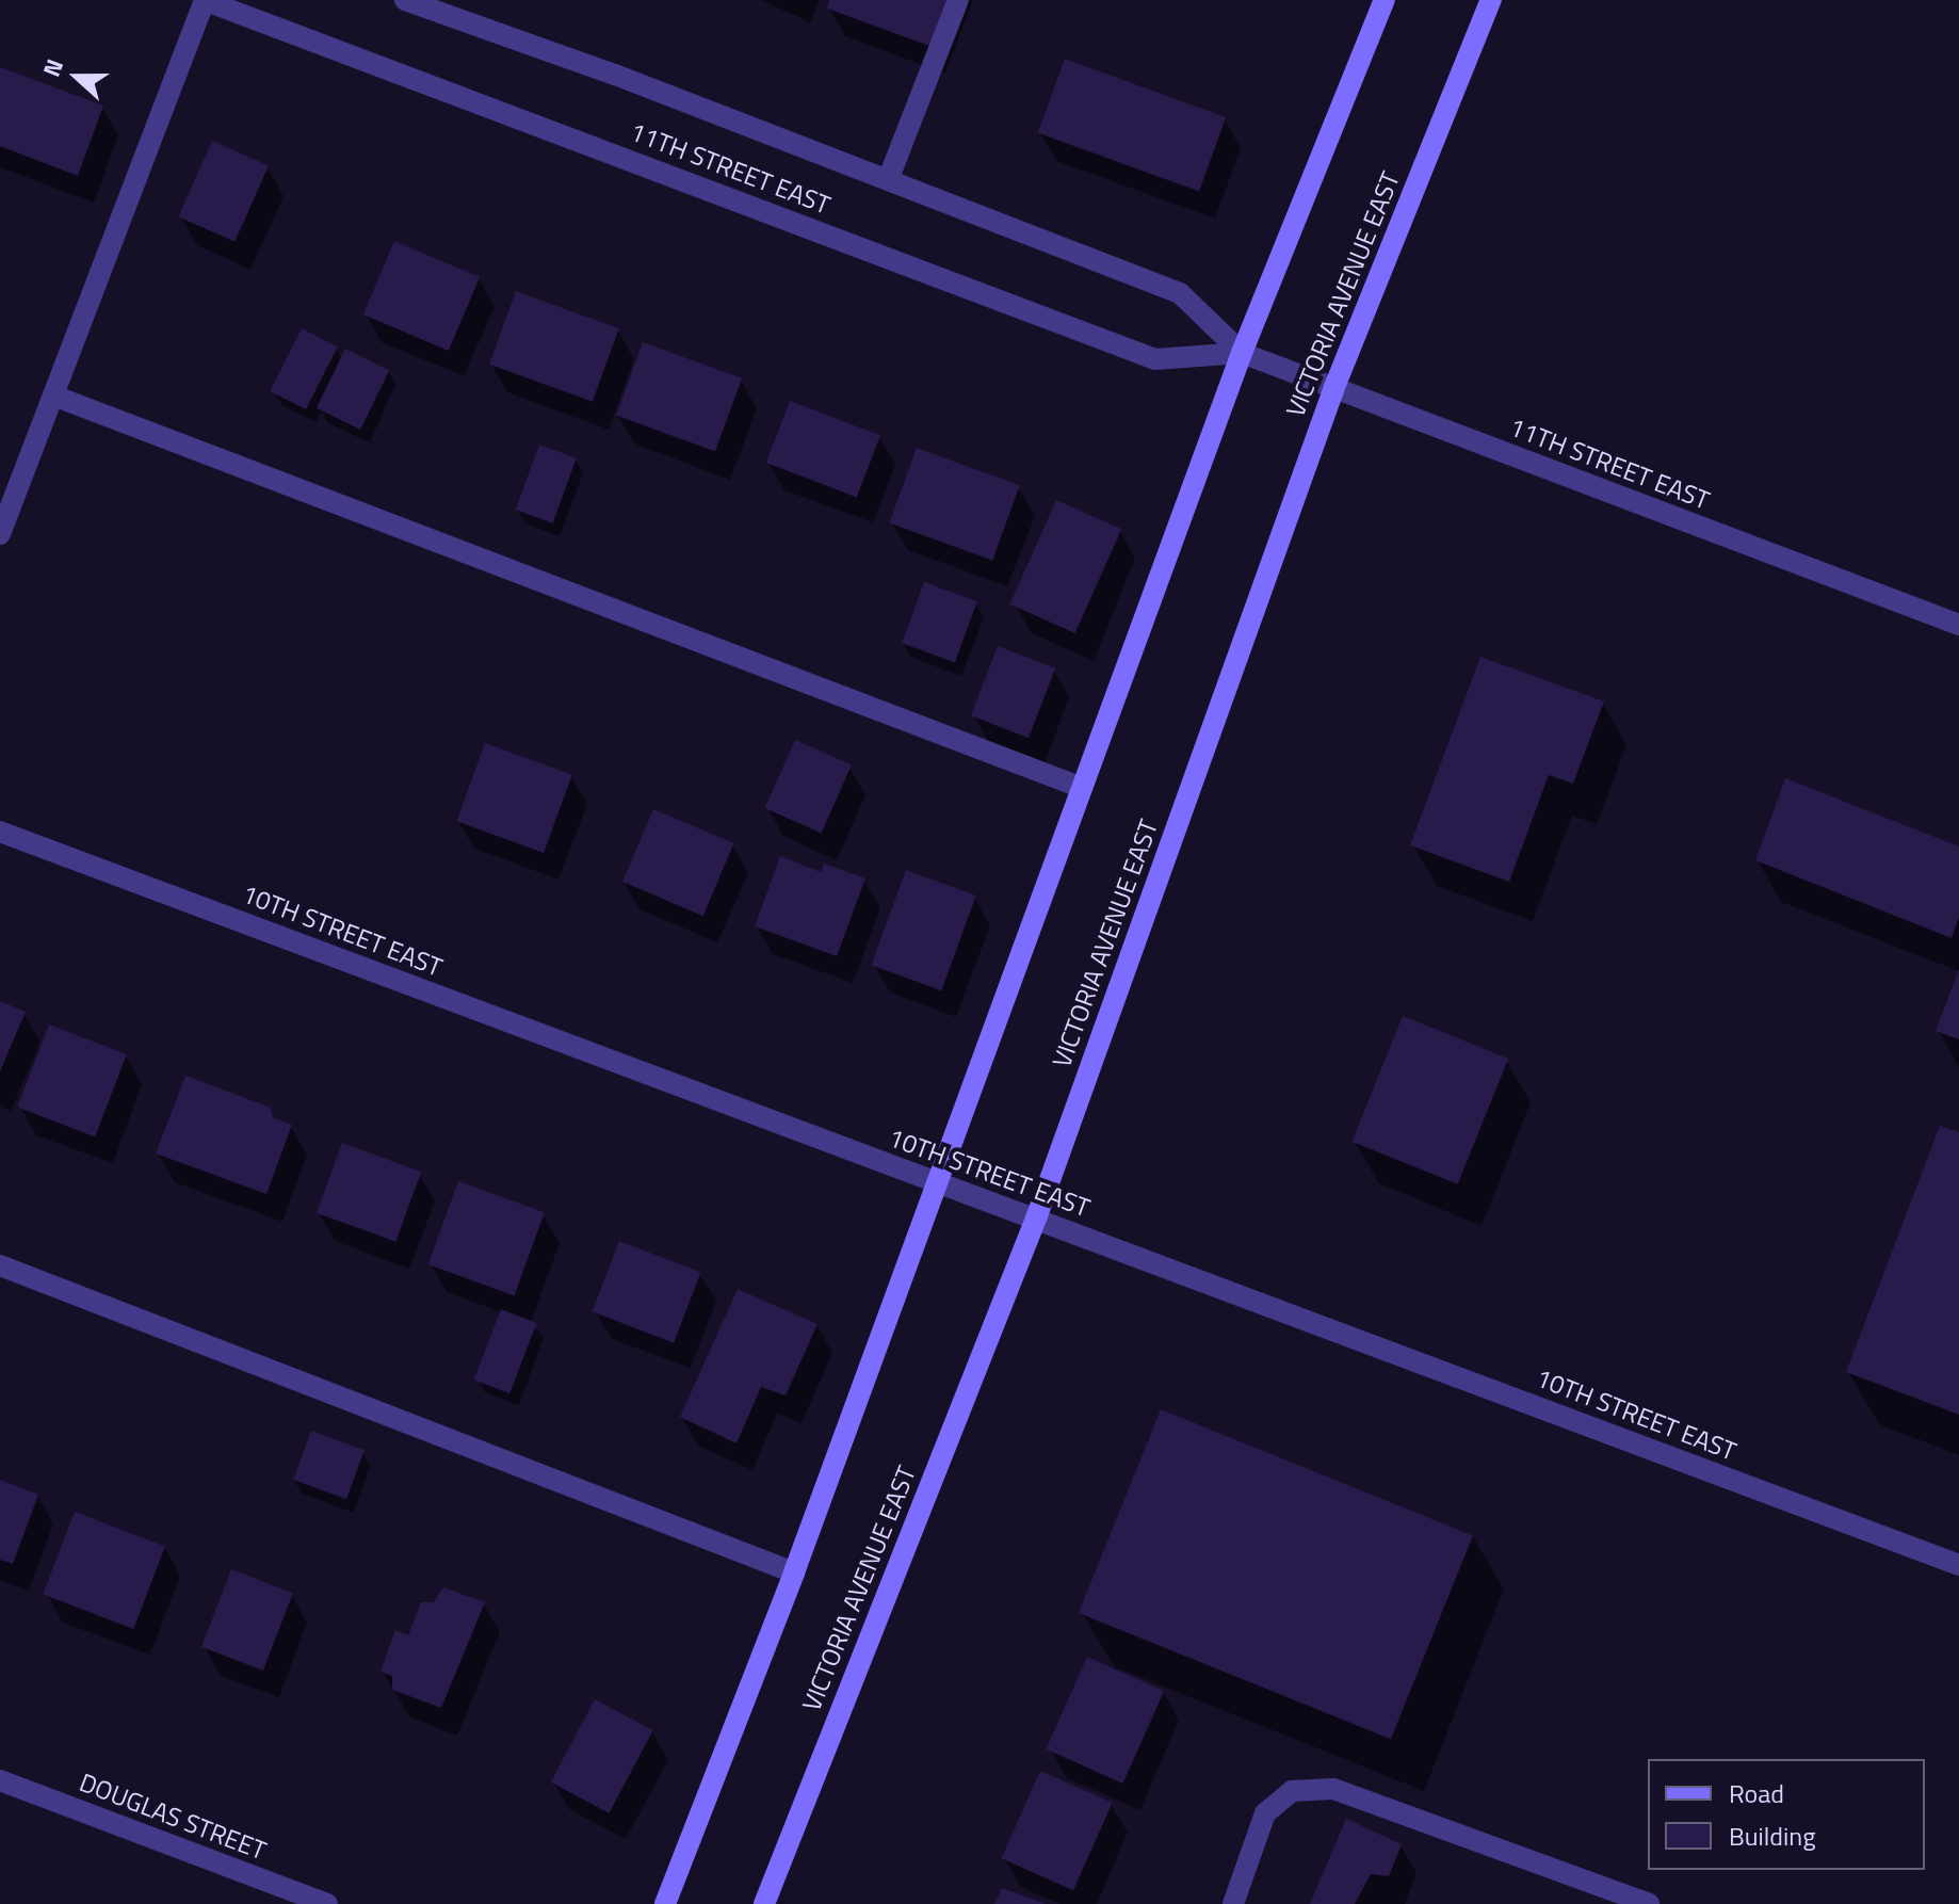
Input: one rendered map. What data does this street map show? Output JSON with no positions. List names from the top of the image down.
{
  "streets": {
    "main road": ["VICTORIA AVENUE EAST"],
    "street": ["11TH STREET EAST", "10TH STREET EAST", "DOUGLAS STREET"]
  },
  "crossings": [
    ["11TH STREET EAST", "VICTORIA AVENUE EAST"],
    ["VICTORIA AVENUE EAST", "10TH STREET EAST"]
  ],
  "legend": ["Road", "Building"],
  "north": "left"
}
